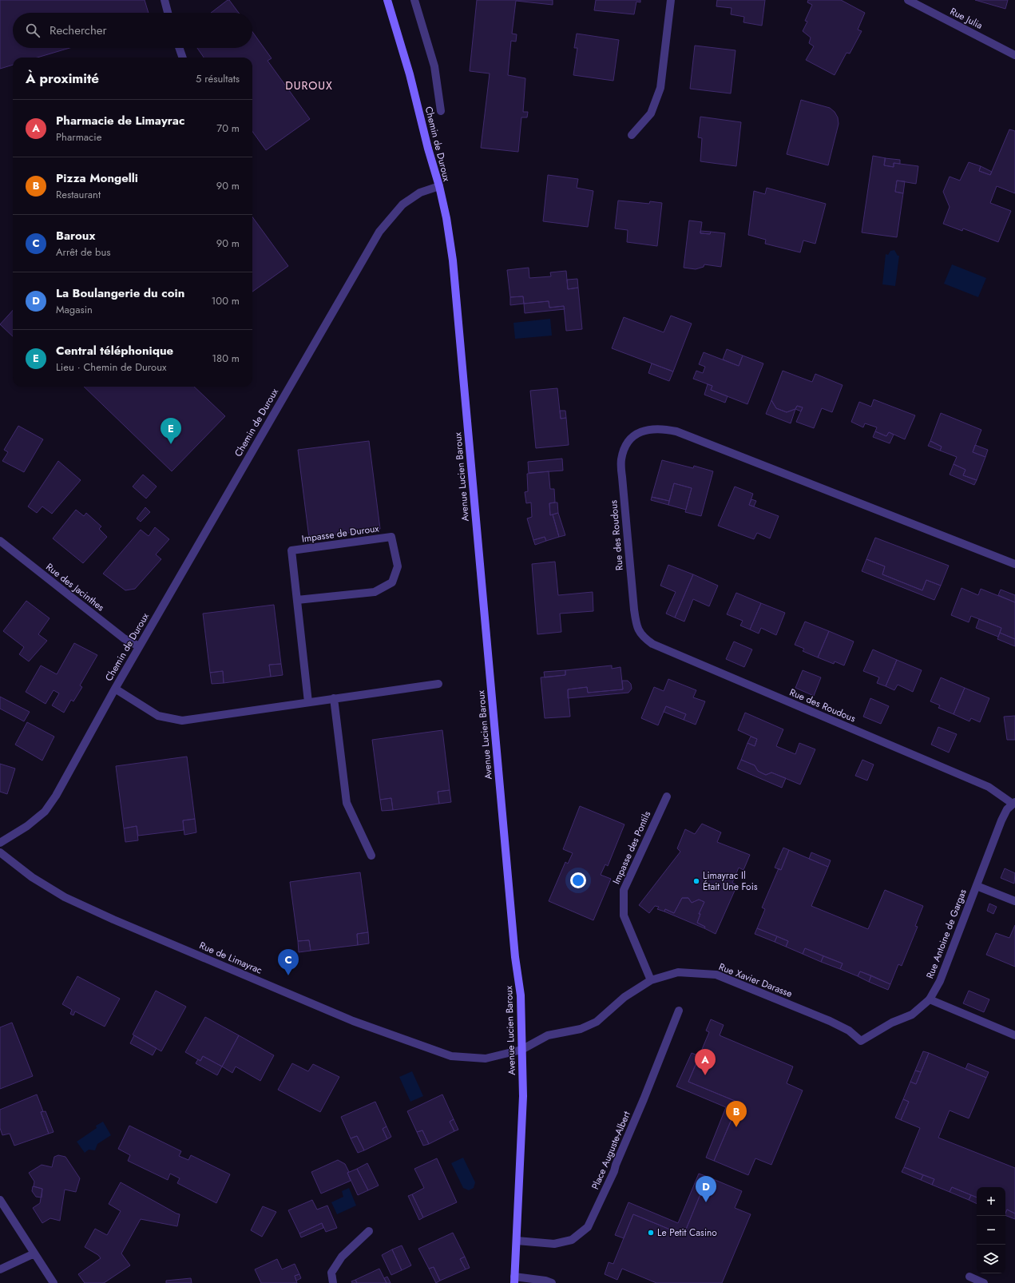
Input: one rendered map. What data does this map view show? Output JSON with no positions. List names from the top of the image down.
{
  "streets": {
    "street": [
      "Rue Julia",
      "Chemin de Duroux",
      "Avenue Lucien Baroux",
      "Impasse de Duroux",
      "Rue des Roudous",
      "Rue des Jacinthes",
      "Impasse des Pontils",
      "Rue Antoine de Gargas",
      "Rue de Limayrac",
      "Rue Xavier Darasse",
      "Place Auguste-Albert"
    ]
  },
  "crossings": [
    ["Chemin de Duroux", "Avenue Lucien Baroux"],
    ["Chemin de Duroux", "Rue des Jacinthes"],
    ["Avenue Lucien Baroux", "Rue de Limayrac"],
    ["Avenue Lucien Baroux", "Rue Xavier Darasse"],
    ["Avenue Lucien Baroux", "Place Auguste-Albert"],
    ["Rue des Roudous", "Rue Antoine de Gargas"],
    ["Impasse des Pontils", "Rue Xavier Darasse"],
    ["Rue Antoine de Gargas", "Rue Xavier Darasse"],
    ["Rue de Limayrac", "Rue Xavier Darasse"]
  ],
  "districts": ["DUROUX"],
  "places": ["Limayrac Il Était Une Fois", "Le Petit Casino"],
  "page": {
    "search": "Rechercher",
    "heading": ["À proximité", "5 résultats"],
    "list": [
      {
        "mark": "A",
        "name": "Pharmacie de Limayrac",
        "note": "Pharmacie",
        "value": "70 m"
      },
      {
        "mark": "B",
        "name": "Pizza Mongelli",
        "note": "Restaurant",
        "value": "90 m"
      },
      {
        "mark": "C",
        "name": "Baroux",
        "note": "Arrêt de bus",
        "value": "90 m"
      },
      {
        "mark": "D",
        "name": "La Boulangerie du coin",
        "note": "Magasin",
        "value": "100 m"
      },
      {
        "mark": "E",
        "name": "Central téléphonique",
        "note": "Lieu · Chemin de Duroux",
        "value": "180 m"
      }
    ],
    "pins": [
      "E",
      "C",
      "A",
      "B",
      "D"
    ],
    "map_buttons": ["+", "−"]
  }
}
